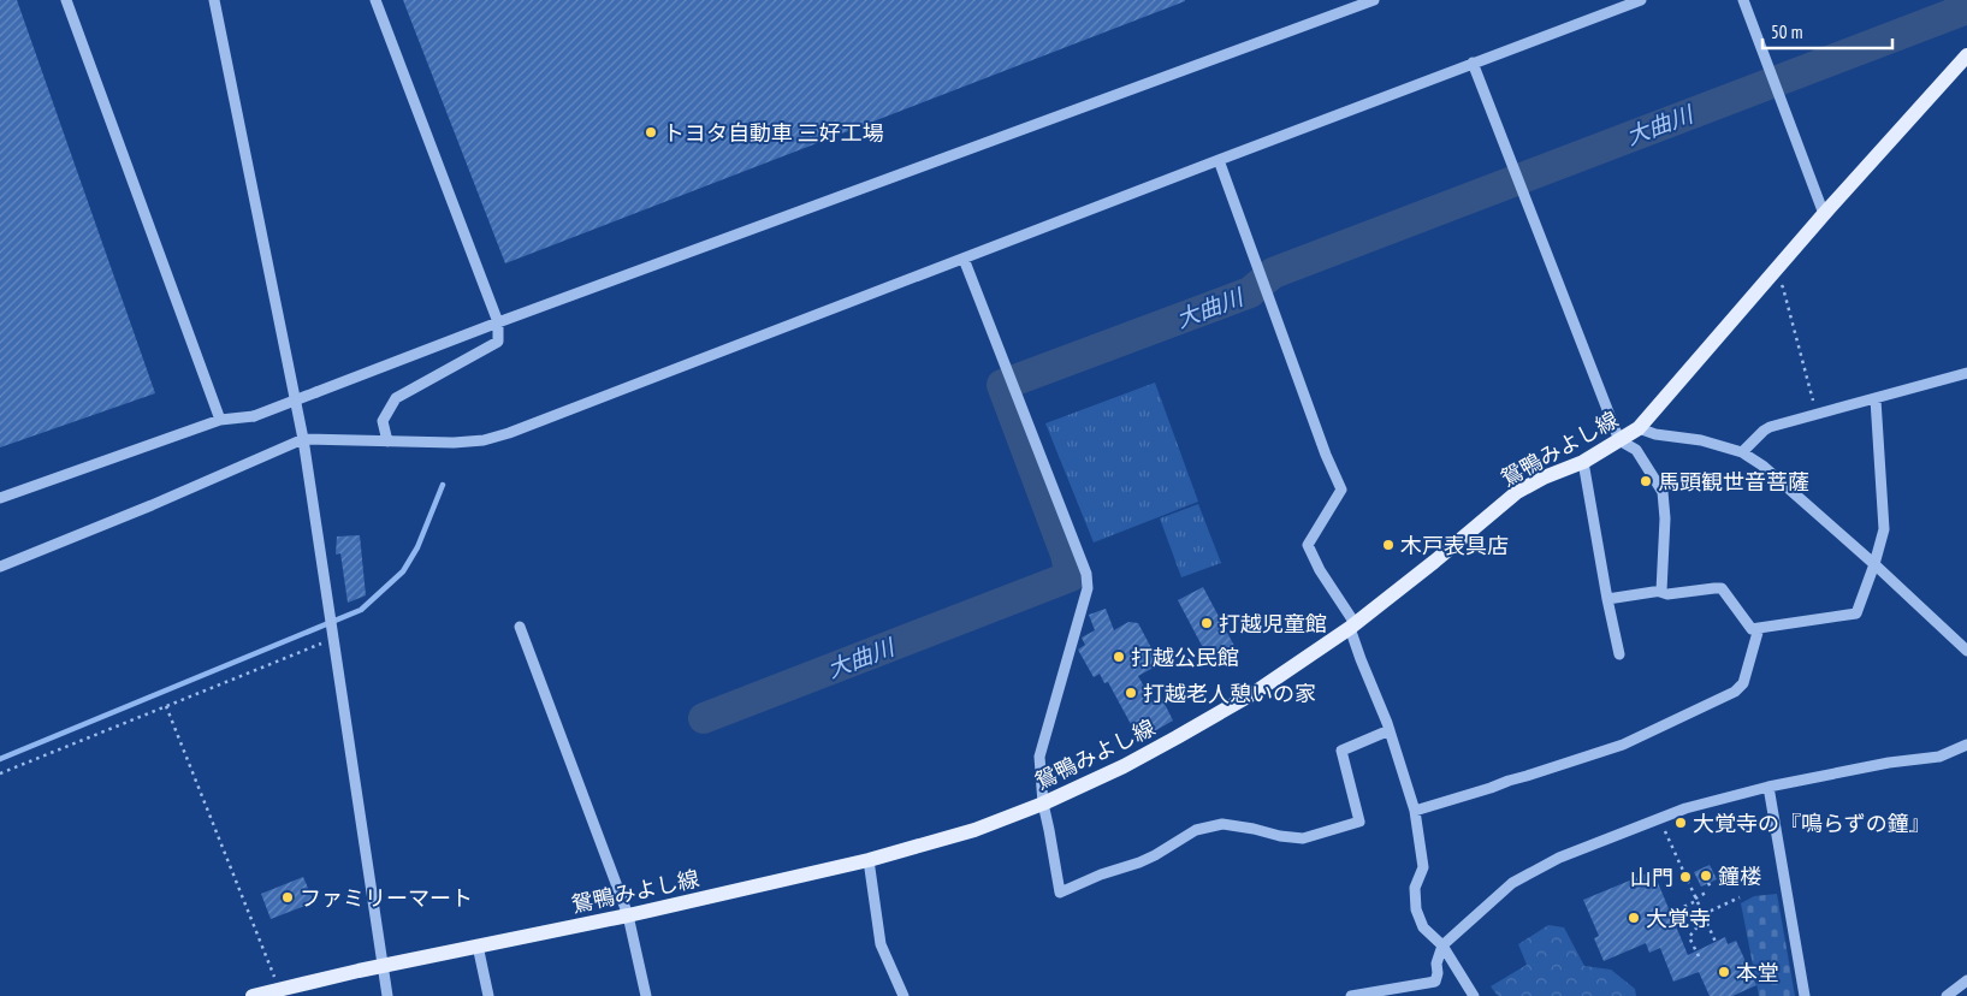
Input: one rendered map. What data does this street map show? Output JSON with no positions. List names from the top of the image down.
{
  "streets": {
    "main road": ["鴛鴨みよし線"]
  },
  "water": ["大曲川"],
  "places": [
    "トヨタ自動車 三好工場",
    "馬頭観世音菩薩",
    "木戸表具店",
    "打越児童館",
    "打越公民館",
    "打越老人憩いの家",
    "大覚寺の『鳴らずの鐘』",
    "鐘楼",
    "山門",
    "ファミリーマート",
    "大覚寺",
    "本堂"
  ],
  "scale_bar": "50 m"
}
